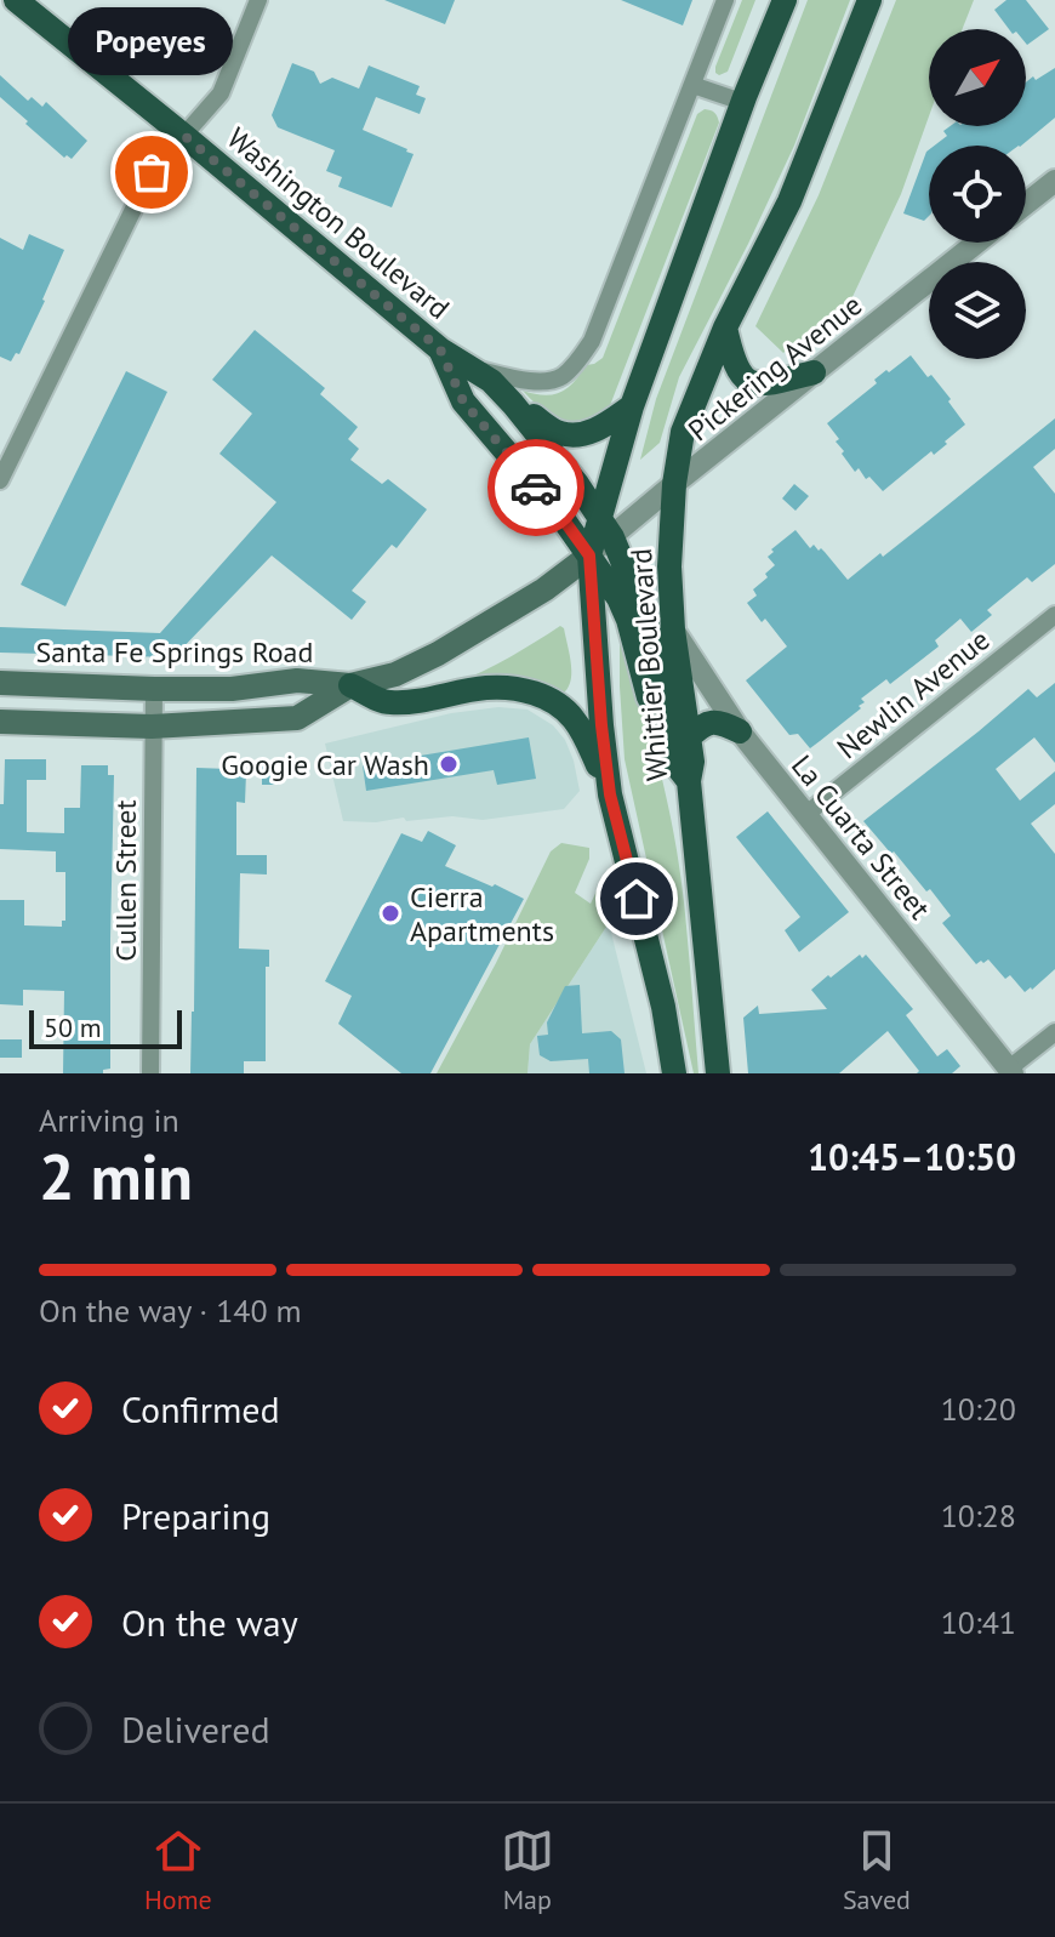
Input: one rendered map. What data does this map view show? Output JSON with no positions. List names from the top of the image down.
{
  "streets": {
    "main road": ["Washington Boulevard", "Santa Fe Springs Road", "Whittier Boulevard"],
    "street": [
      "Pickering Avenue",
      "Newlin Avenue",
      "La Cuarta Street",
      "Cullen Street"
    ]
  },
  "crossings": [
    ["Washington Boulevard", "Pickering Avenue"],
    ["Washington Boulevard", "Santa Fe Springs Road"],
    ["Washington Boulevard", "Whittier Boulevard"],
    ["Pickering Avenue", "Whittier Boulevard"],
    ["Santa Fe Springs Road", "Whittier Boulevard"],
    ["Santa Fe Springs Road", "Cullen Street"],
    ["Whittier Boulevard", "La Cuarta Street"],
    ["Newlin Avenue", "La Cuarta Street"]
  ],
  "places": ["Popeyes", "Googie Car Wash", "Cierra Apartments"],
  "scale_bar": "50 m",
  "north": "top right",
  "page": {
    "bubble": "Popeyes",
    "scale": "50 m",
    "heading": ["2 min", "Arriving in", "10:45–10:50"],
    "bar": "On the way · 140 m",
    "list": [
      ["Confirmed", "10:20"],
      ["Preparing", "10:28"],
      ["On the way", "10:41"],
      "Delivered"
    ],
    "tabs": ["Home", "Map", "Saved"]
  }
}
